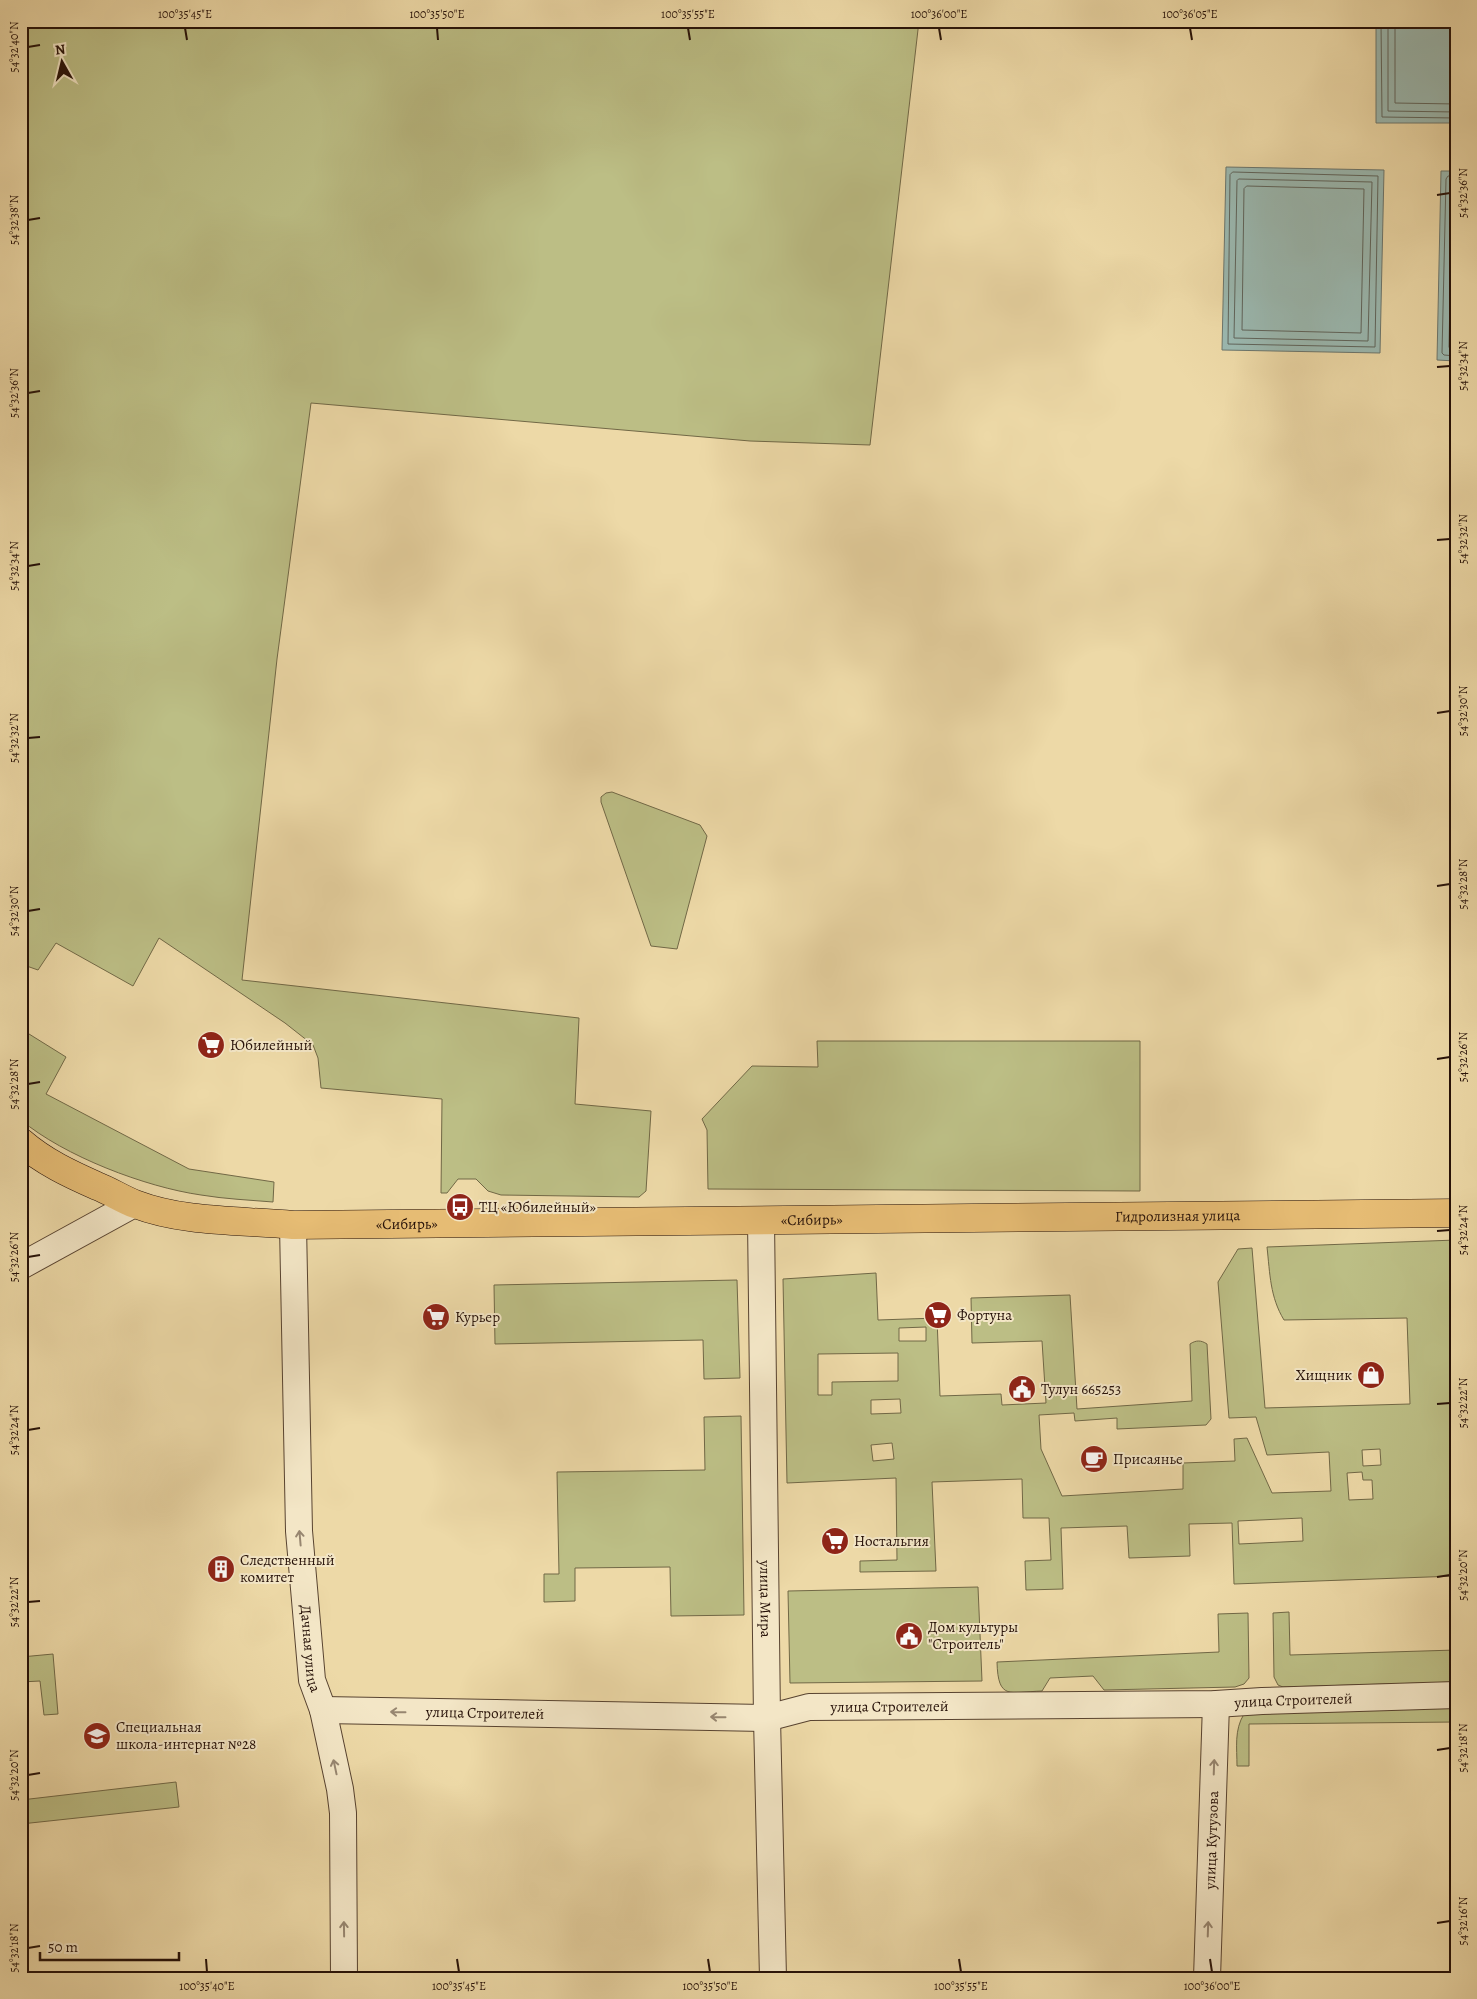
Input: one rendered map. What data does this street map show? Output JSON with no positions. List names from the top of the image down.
{
  "streets": {
    "highway": ["Гидролизная улица", "«Сибирь»"],
    "street": [
      "улица Мира",
      "Дачная улица",
      "улица Строителей",
      "улица Кутузова"
    ]
  },
  "crossings": [
    ["Гидролизная улица", "«Сибирь»"],
    ["«Сибирь»", "улица Мира"],
    ["«Сибирь»", "Дачная улица"],
    ["улица Мира", "улица Строителей"],
    ["Дачная улица", "улица Строителей"],
    ["улица Строителей", "улица Кутузова"]
  ],
  "one_way": ["Дачная улица", "улица Строителей", "улица Кутузова"],
  "places": {
    "supermarket": [
      "Юбилейный",
      "Фортуна",
      "Курьер",
      "Ностальгия"
    ],
    "bus stop": ["ТЦ «Юбилейный»"],
    "shop": ["Хищник"],
    "public building": ["Тулун 665253", "Дом культуры \"Строитель\""],
    "cafe": ["Присаянье"],
    "building": ["Следственный комитет"],
    "school or university": ["Специальная школа-интернат №28"]
  },
  "scale_bar": "50 m",
  "north": "top",
  "coordinates": [
    "100°35'45\"E",
    "100°35'50\"E",
    "100°35'55\"E",
    "100°36'00\"E",
    "100°36'05\"E",
    "54°32'40\"N",
    "54°32'36\"N",
    "54°32'38\"N",
    "54°32'34\"N",
    "54°32'32\"N",
    "54°32'30\"N",
    "54°32'28\"N",
    "54°32'26\"N",
    "54°32'24\"N",
    "54°32'22\"N",
    "54°32'20\"N",
    "54°32'18\"N",
    "54°32'16\"N",
    "100°35'40\"E"
  ]
}
